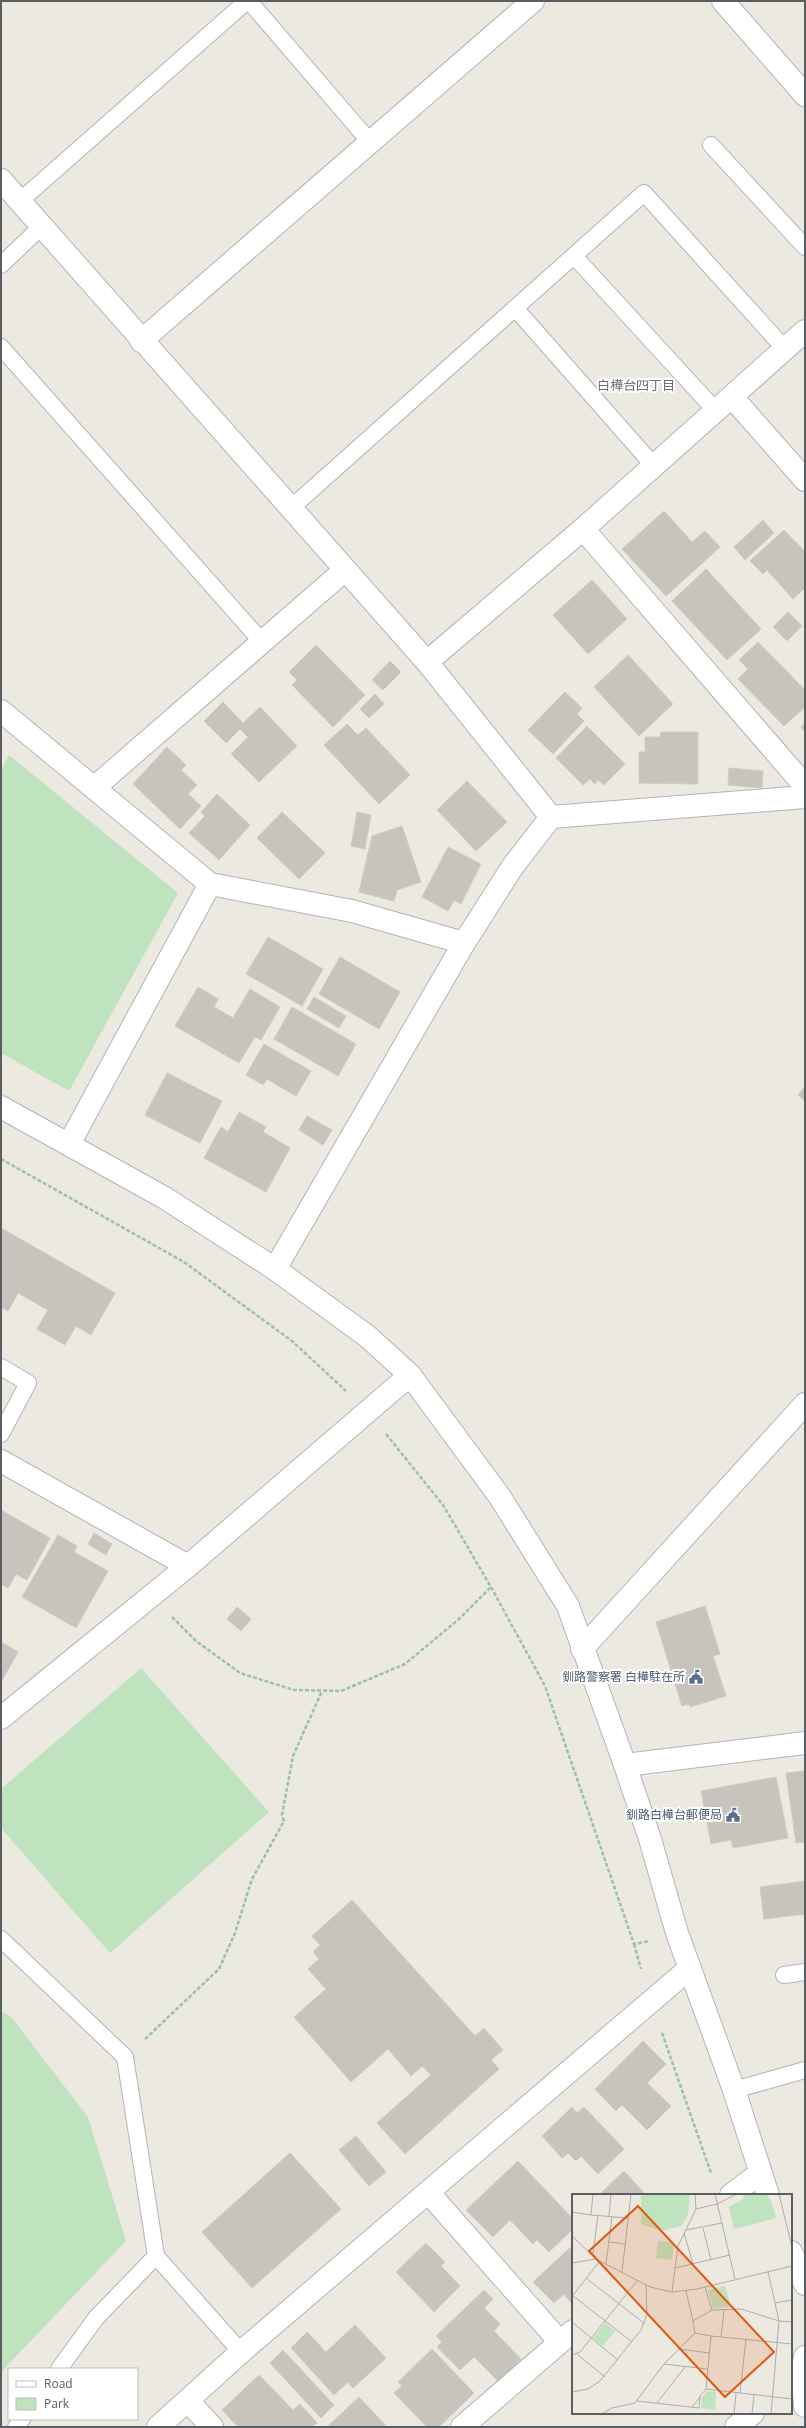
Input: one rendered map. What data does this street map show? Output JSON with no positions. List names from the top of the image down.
{
  "districts": ["白樺台四丁目"],
  "places": {
    "public building": ["釧路警察署 白樺駐在所", "釧路白樺台郵便局"]
  },
  "legend": ["Road", "Park"]
}
